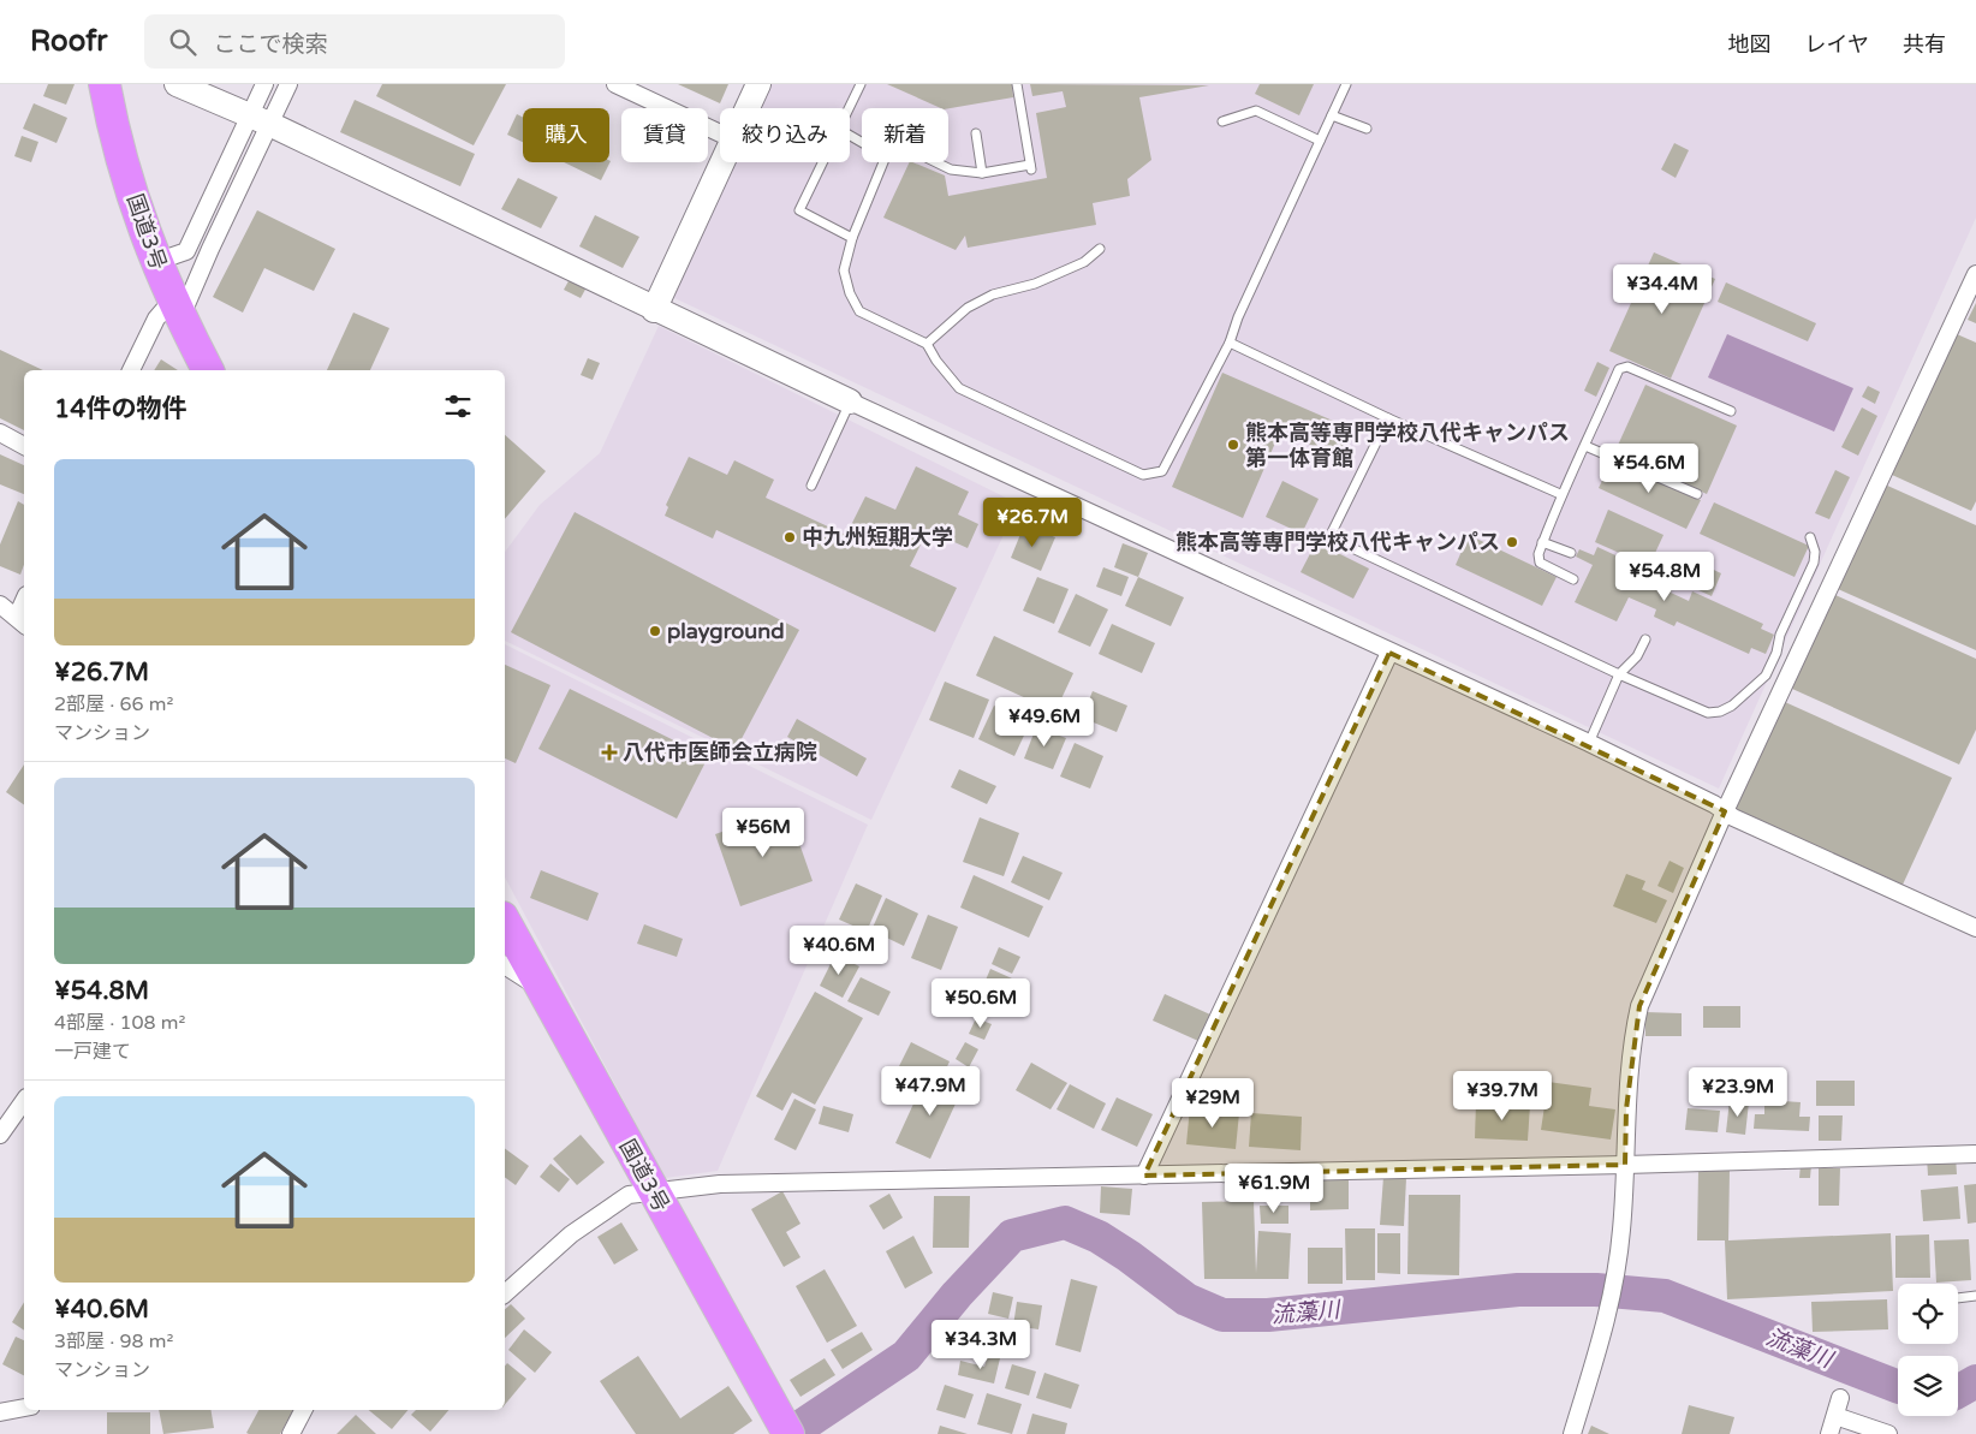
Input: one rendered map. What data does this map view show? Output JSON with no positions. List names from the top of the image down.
{
  "streets": {
    "highway": ["国道3号"]
  },
  "water": ["流藻川"],
  "places": {
    "other": [
      "熊本高等専門学校八代キャンパス 第一体育館",
      "中九州短期大学",
      "熊本高等専門学校八代キャンパス",
      "playground"
    ],
    "health": ["八代市医師会立病院"]
  },
  "page": {
    "header": "Roofr",
    "search": "ここで検索",
    "nav": ["地図", "レイヤ", "共有"],
    "chip": [
      "購入",
      "賃貸",
      "絞り込み",
      "新着"
    ],
    "price": [
      "¥34.4M",
      "¥54.6M",
      "¥26.7M",
      "¥54.8M",
      "¥49.6M",
      "¥56M",
      "¥40.6M",
      "¥50.6M",
      "¥47.9M",
      "¥23.9M",
      "¥39.7M",
      "¥29M",
      "¥61.9M",
      "¥34.3M"
    ],
    "heading": "14件の物件",
    "list": [
      {
        "name": "¥26.7M",
        "note": "2部屋 · 66 m² · マンション"
      },
      {
        "name": "¥54.8M",
        "note": "4部屋 · 108 m² · 一戸建て"
      },
      {
        "name": "¥40.6M",
        "note": "3部屋 · 98 m² · マンション"
      }
    ]
  }
}
